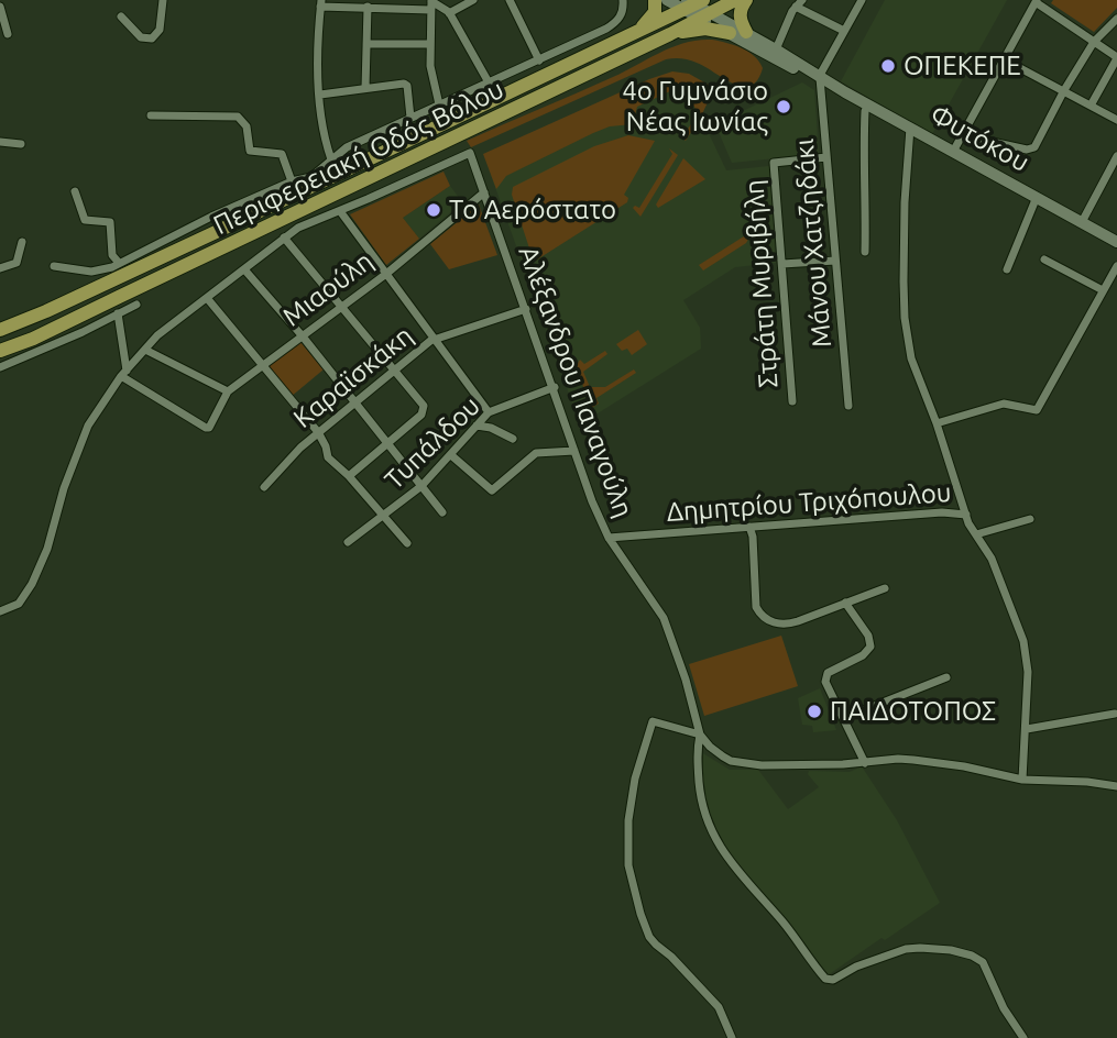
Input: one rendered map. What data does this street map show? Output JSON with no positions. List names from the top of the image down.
{
  "streets": {
    "main road": ["Περιφερειακή Οδός Βόλου"],
    "street": [
      "Φυτόκου",
      "Μάνου Χατζηδάκι",
      "Στράτη Μυριβήλη",
      "Μιαούλη",
      "Καραϊσκάκη",
      "Αλέξανδρου Παναγούλη",
      "Τυπάλδου",
      "Δημητρίου Τριχόπουλου"
    ]
  },
  "crossings": [
    ["Φυτόκου", "Περιφερειακή Οδός Βόλου"],
    ["Φυτόκου", "Μάνου Χατζηδάκι"],
    ["Μάνου Χατζηδάκι", "Στράτη Μυριβήλη"],
    ["Μιαούλη", "Αλέξανδρου Παναγούλη"],
    ["Καραϊσκάκη", "Αλέξανδρου Παναγούλη"],
    ["Αλέξανδρου Παναγούλη", "Τυπάλδου"],
    ["Αλέξανδρου Παναγούλη", "Δημητρίου Τριχόπουλου"]
  ],
  "places": [
    "ΟΠΕΚΕΠΕ",
    "4ο Γυμνάσιο Νέας Ιωνίας",
    "Το Αερόστατο",
    "ΠΑΙΔΟΤΟΠΟΣ"
  ]
}
